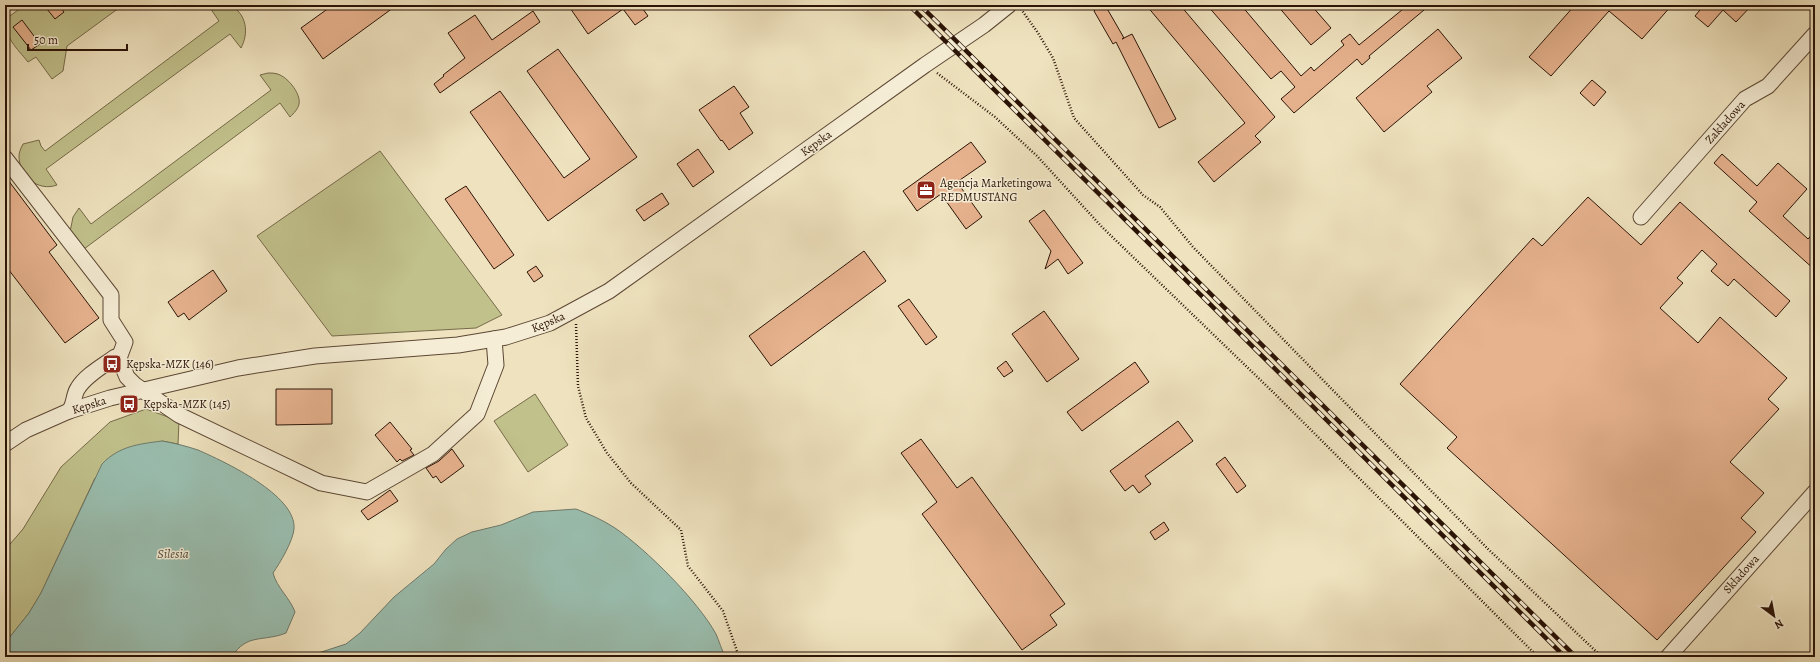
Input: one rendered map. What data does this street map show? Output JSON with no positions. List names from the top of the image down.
{
  "streets": {
    "street": ["Zakładowa", "Kępska", "Składowa"]
  },
  "water": ["Silesia"],
  "places": {
    "office": ["Agencja Marketingowa REDMUSTANG"],
    "bus stop": ["Kępska-MZK (146)", "Kępska-MZK (145)"]
  },
  "scale_bar": "50 m",
  "north": "bottom right"
}
